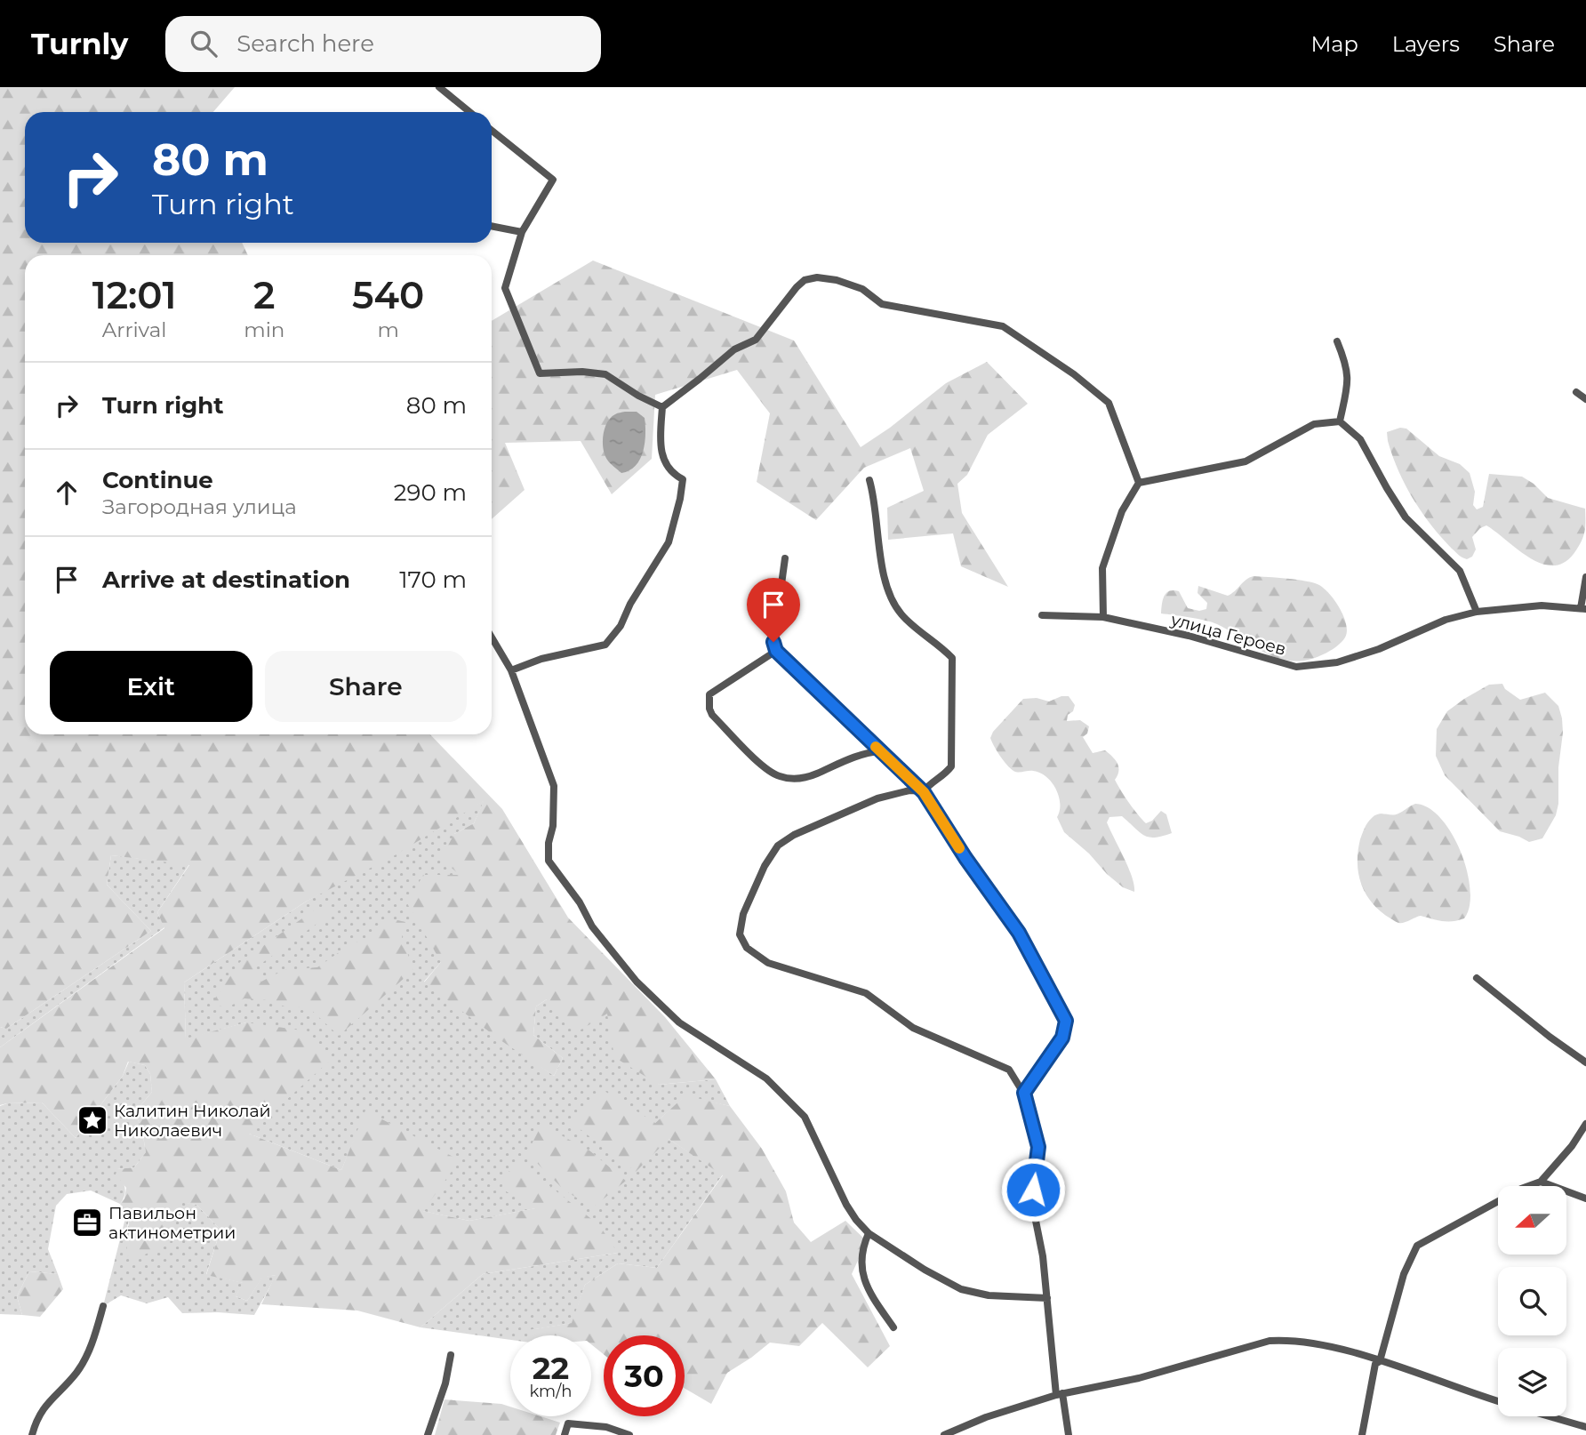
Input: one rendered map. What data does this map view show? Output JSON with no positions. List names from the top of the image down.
{
  "streets": {
    "street": ["улица Героев"]
  },
  "places": {
    "place": ["Калитин Николай Николаевич"],
    "office": ["Павильон актинометрии"]
  },
  "north": "left",
  "page": {
    "header": "Turnly",
    "search": "Search here",
    "nav": ["Map", "Layers", "Share"],
    "turn": ["80 m", "Turn right"],
    "eta": [
      "12:01",
      "Arrival",
      "2",
      "min",
      "540",
      "m"
    ],
    "list": [
      {
        "name": "Turn right",
        "value": "80 m"
      },
      {
        "name": "Continue",
        "note": "Загородная улица",
        "value": "290 m"
      },
      {
        "name": "Arrive at destination",
        "value": "170 m"
      }
    ],
    "buttons": ["Exit", "Share"],
    "speed": "22 km/h",
    "limit": "30"
  }
}
